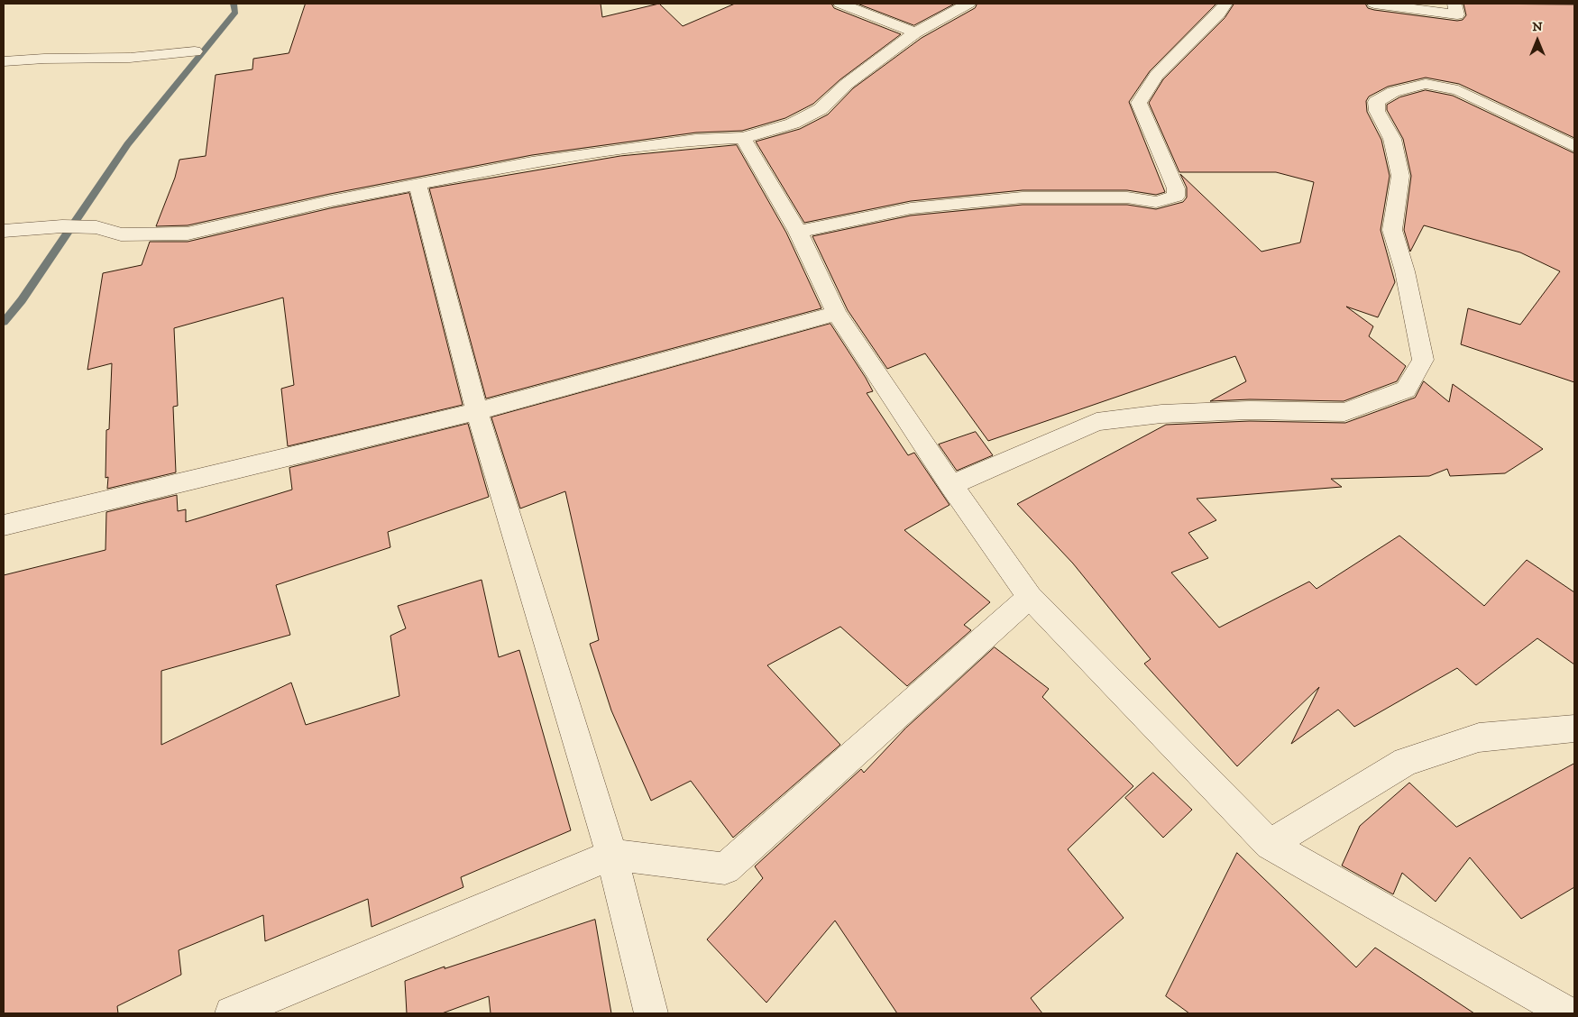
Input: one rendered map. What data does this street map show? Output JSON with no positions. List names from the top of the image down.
{
  "north": "top"
}
